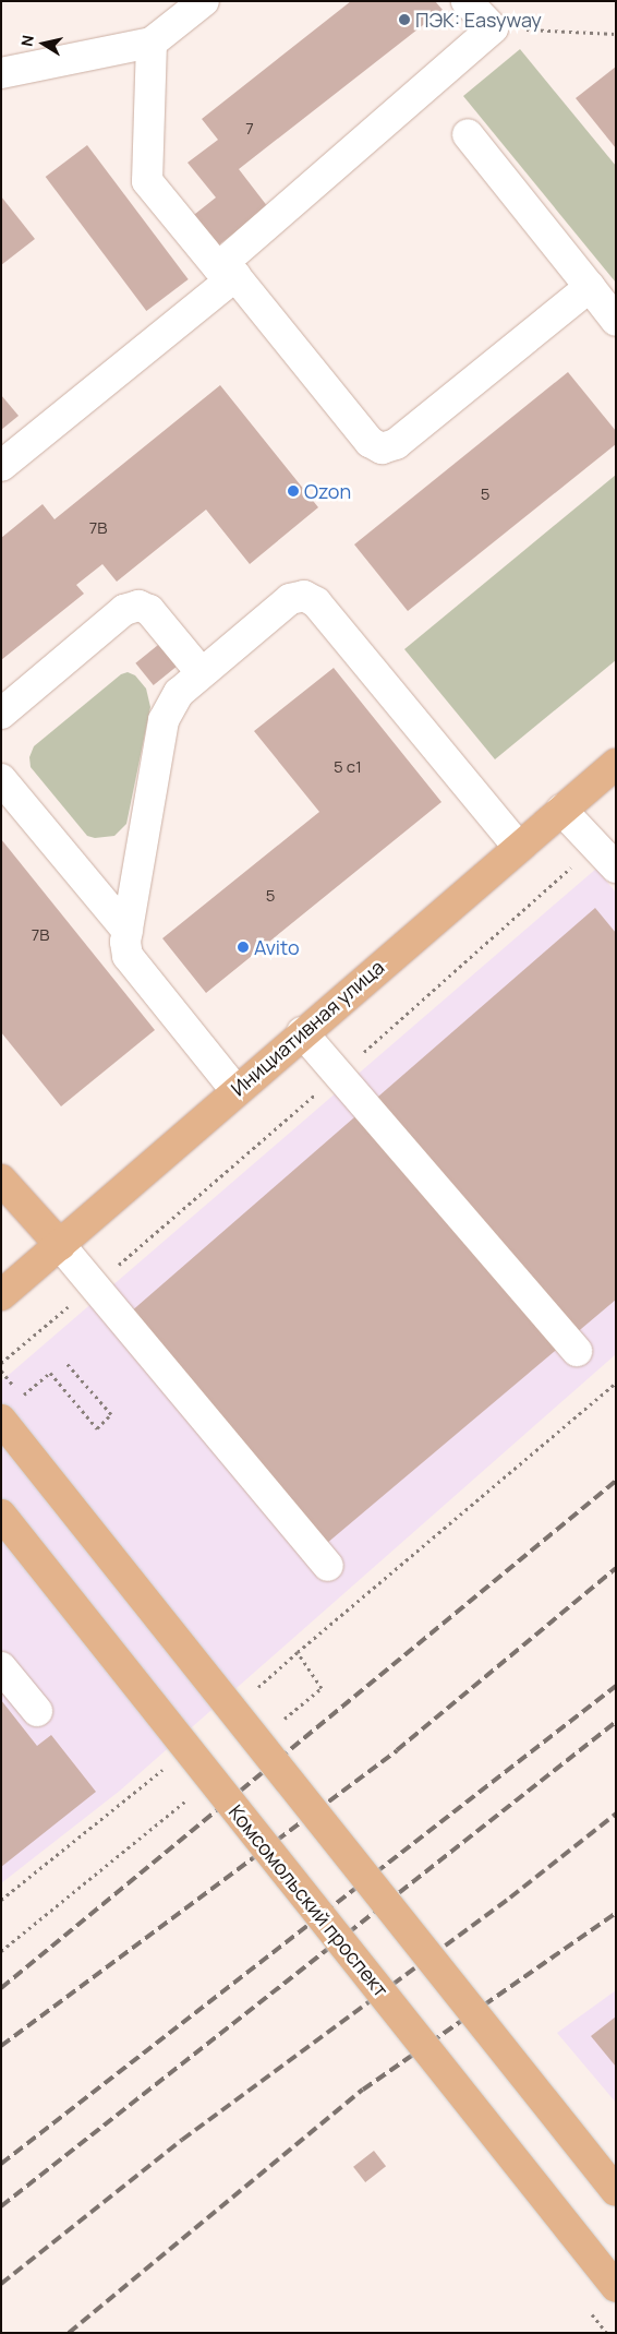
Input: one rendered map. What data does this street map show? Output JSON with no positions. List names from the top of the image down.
{
  "streets": {
    "main road": ["Инициативная улица", "Комсомольский проспект"]
  },
  "places": ["ПЭК: Easyway", "Ozon", "Avito"],
  "house_numbers": [
    "7",
    "5",
    "7В",
    "5 с1",
    "5",
    "7В"
  ],
  "north": "left"
}
